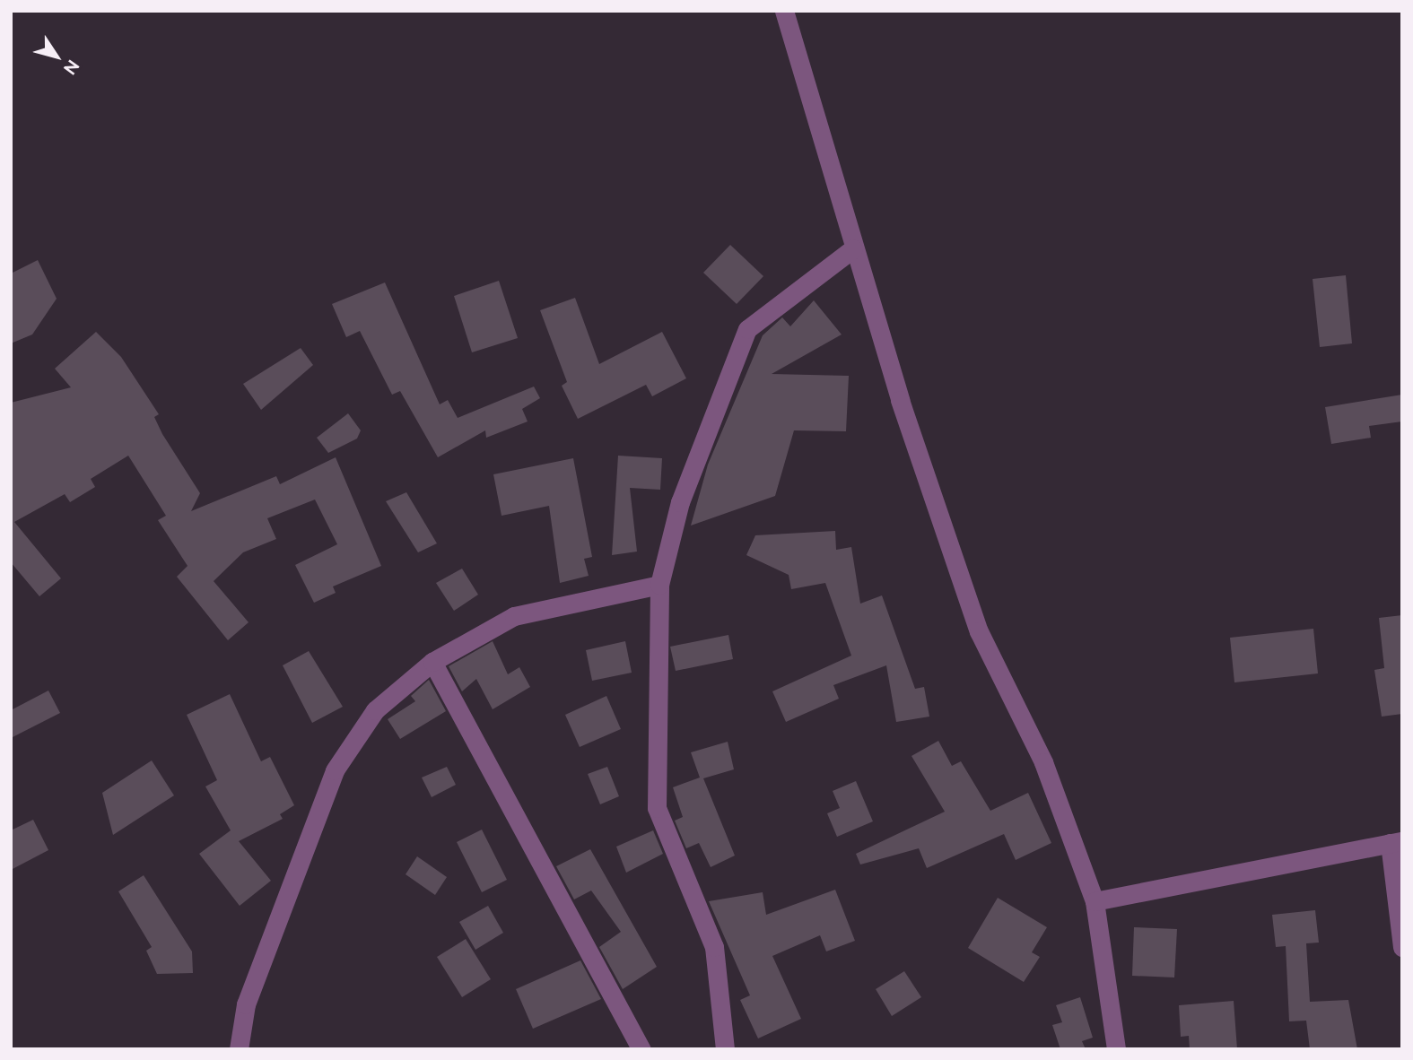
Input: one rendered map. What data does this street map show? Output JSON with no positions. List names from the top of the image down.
{
  "north": "bottom right"
}
